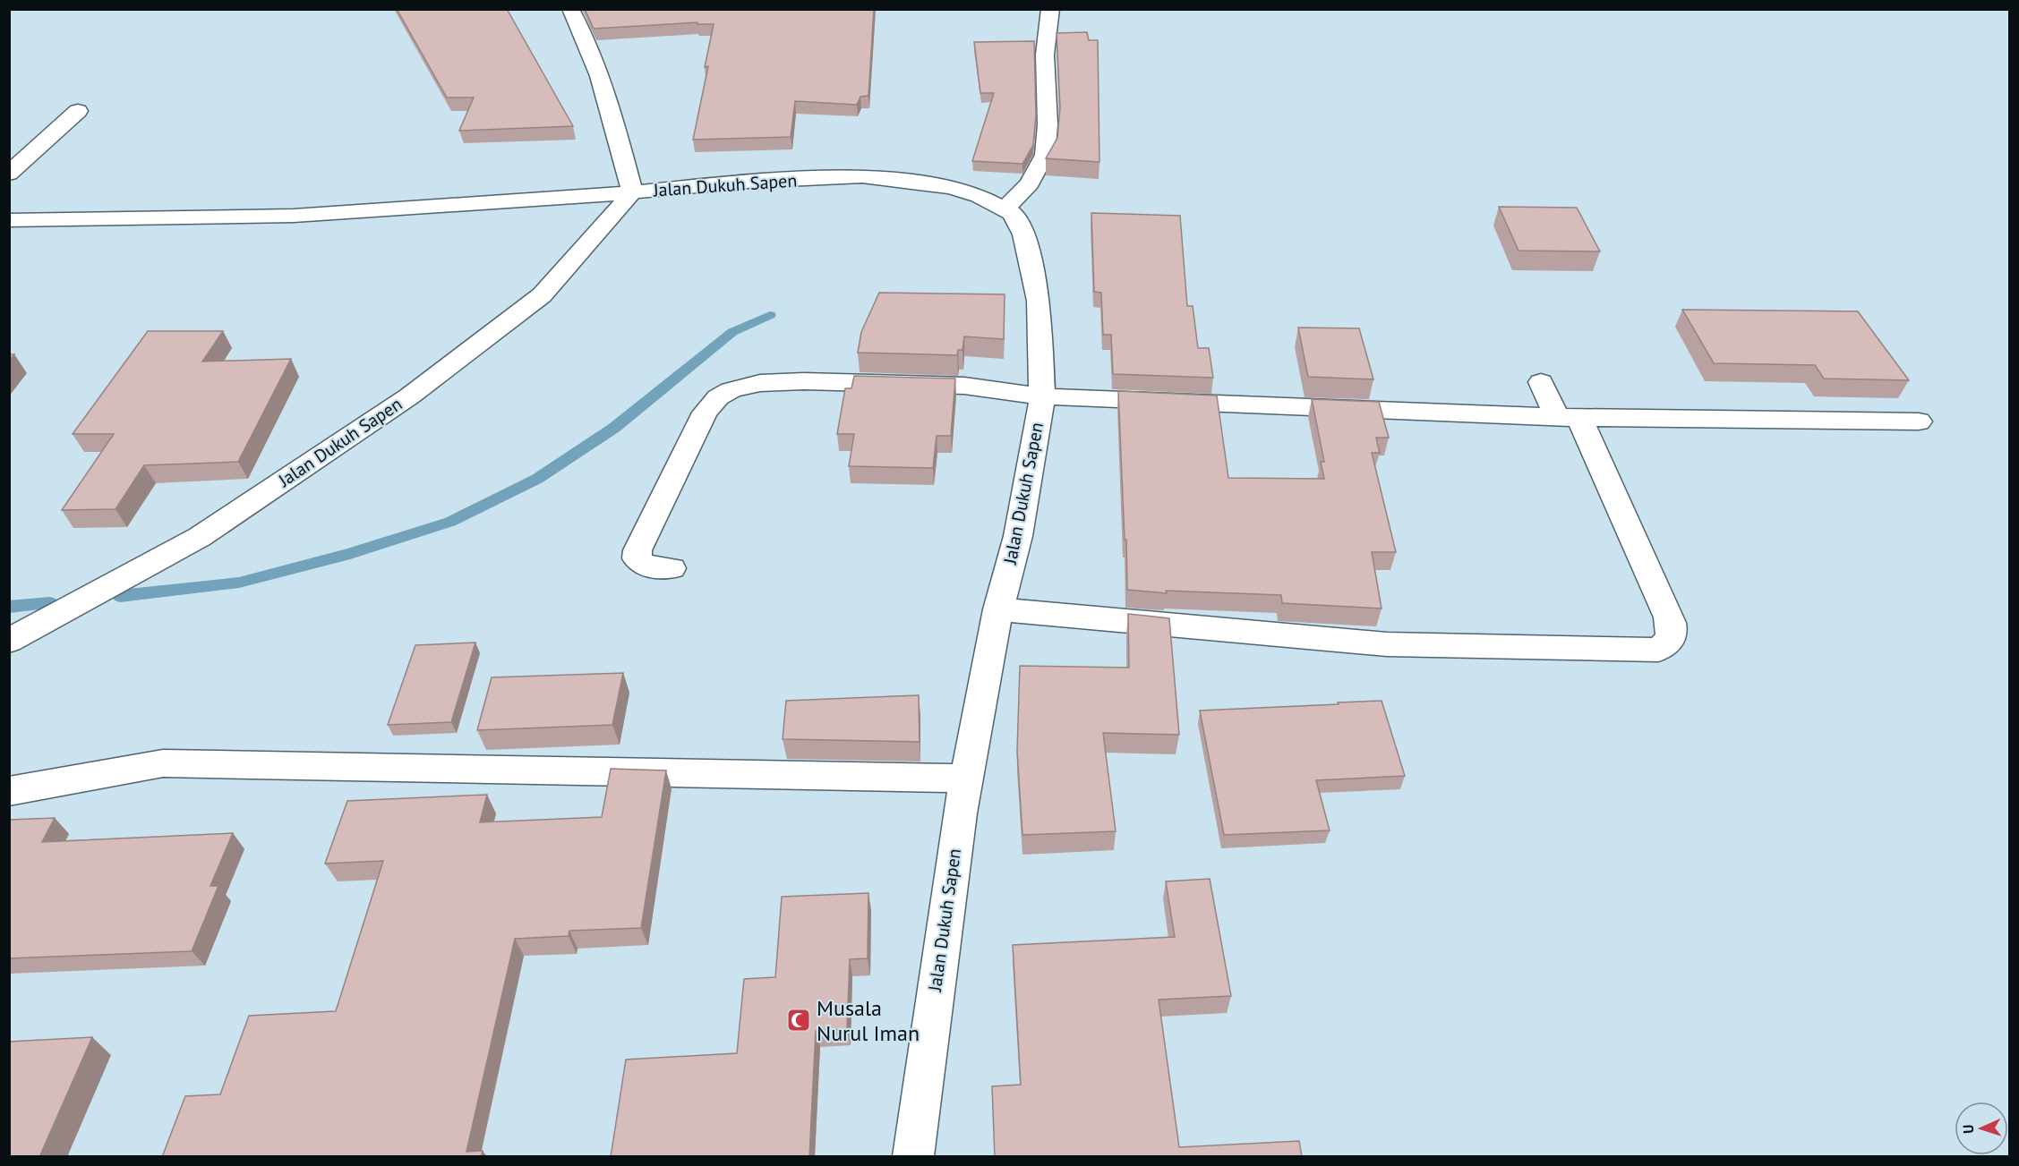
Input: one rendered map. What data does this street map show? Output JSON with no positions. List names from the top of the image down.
{
  "streets": {
    "street": ["Jalan Dukuh Sapen"]
  },
  "places": {
    "mosque": ["Musala Nurul Iman"]
  },
  "north": "left"
}
